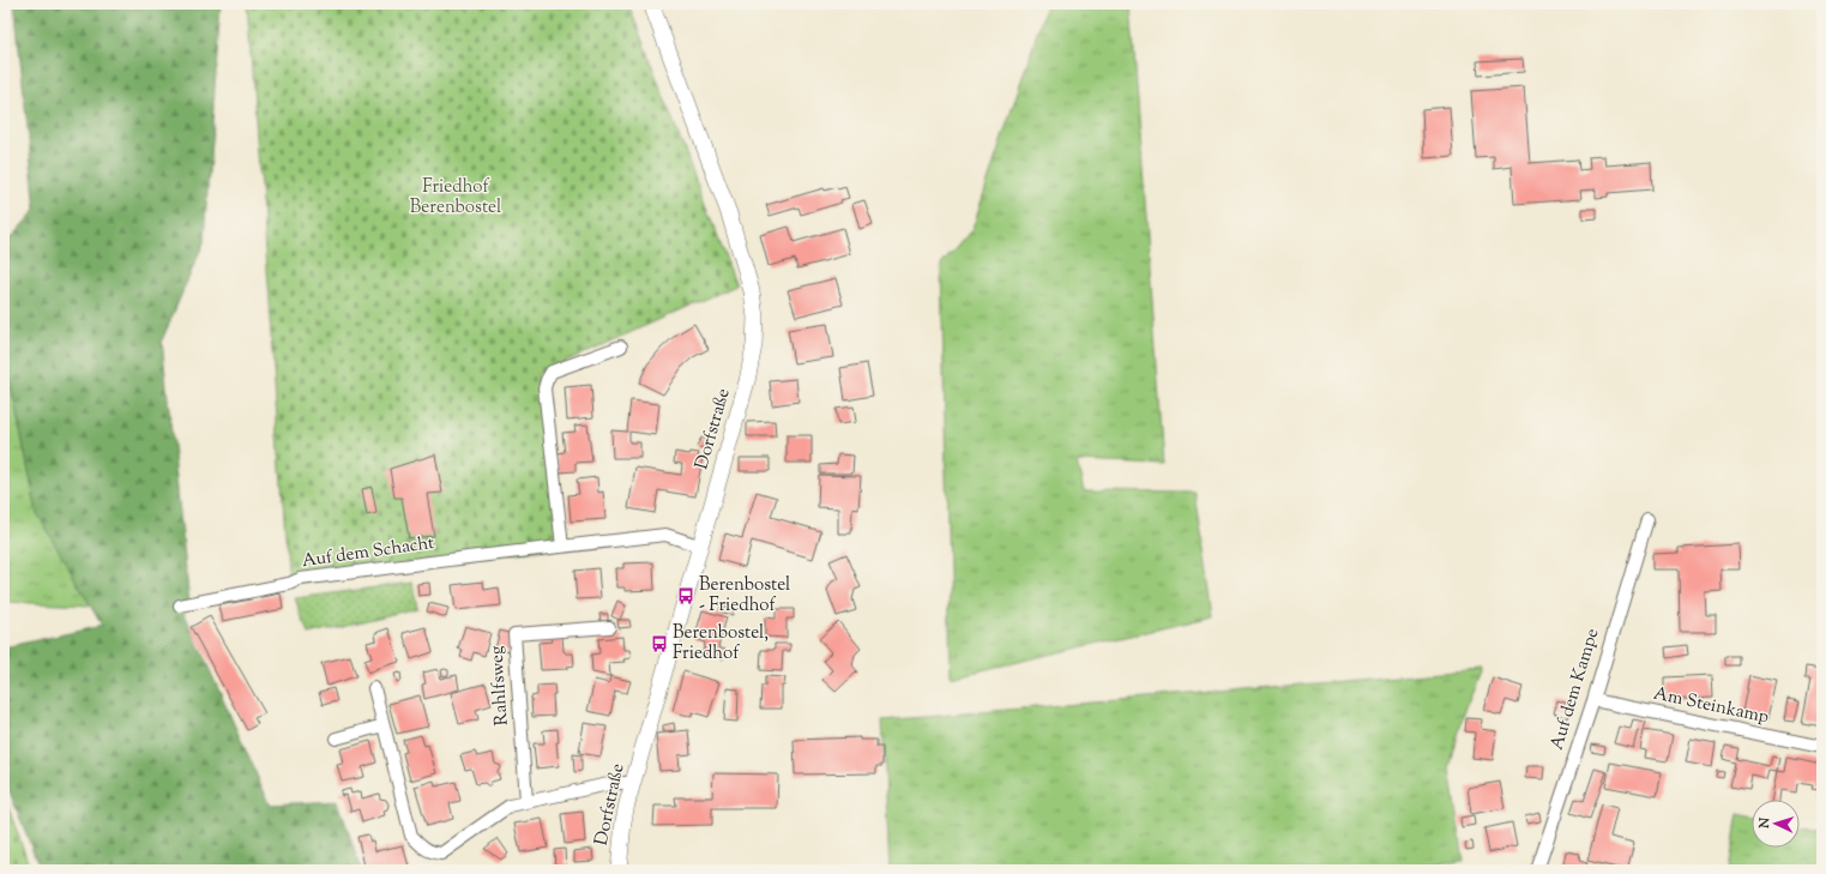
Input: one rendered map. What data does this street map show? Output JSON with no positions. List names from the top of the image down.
{
  "streets": {
    "street": [
      "Dorfstraße",
      "Auf dem Schacht",
      "Rahlfsweg",
      "Auf dem Kampe",
      "Am Steinkamp"
    ]
  },
  "crossings": [
    ["Dorfstraße", "Auf dem Schacht"],
    ["Auf dem Kampe", "Am Steinkamp"]
  ],
  "parks": ["Friedhof Berenbostel"],
  "places": {
    "bus stop": ["Berenbostel - Friedhof", "Berenbostel, Friedhof"]
  },
  "north": "left"
}
